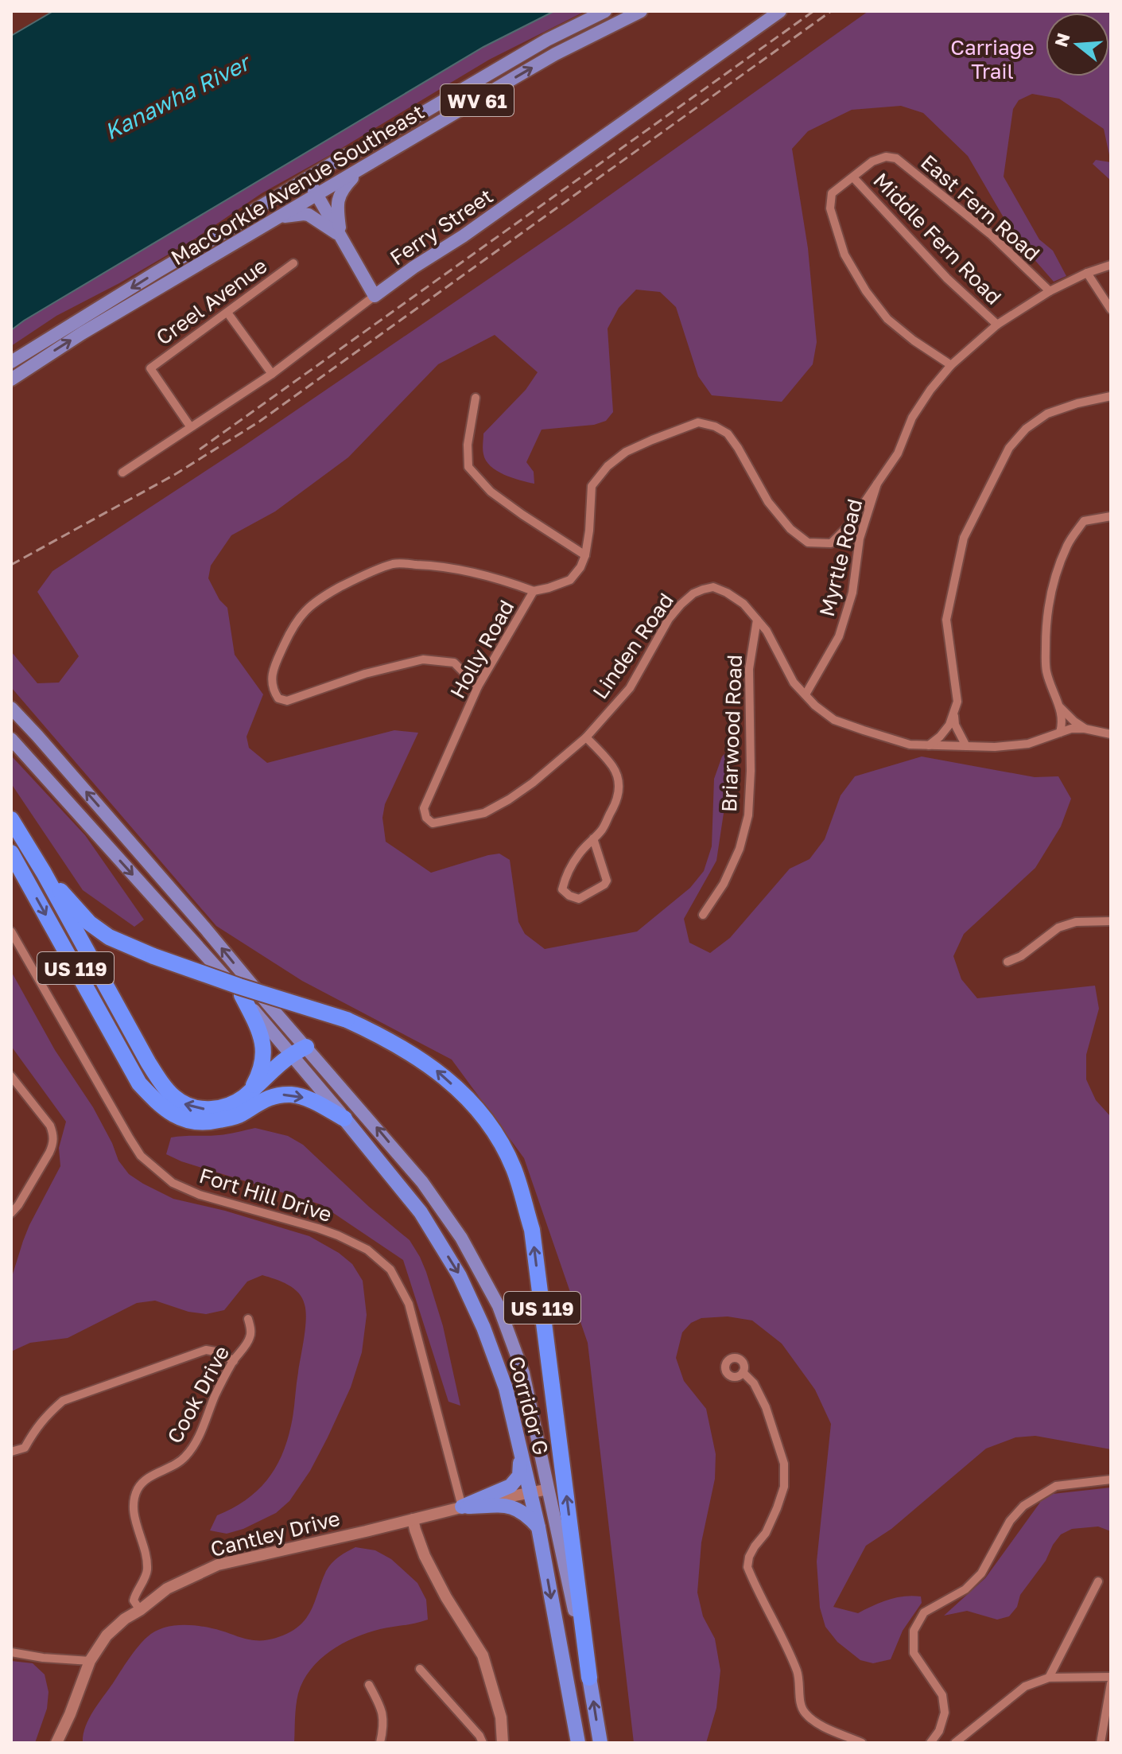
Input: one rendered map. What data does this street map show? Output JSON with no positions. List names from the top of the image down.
{
  "streets": {
    "highway": ["US 119", "Corridor G"],
    "main road": ["WV 61", "MacCorkle Avenue Southeast", "Ferry Street"],
    "street": [
      "East Fern Road",
      "Middle Fern Road",
      "Creel Avenue",
      "Myrtle Road",
      "Linden Road",
      "Holly Road",
      "Briarwood Road",
      "Fort Hill Drive",
      "Cook Drive",
      "Cantley Drive"
    ]
  },
  "crossings": [
    ["East Fern Road", "Middle Fern Road"],
    ["East Fern Road", "Myrtle Road"],
    ["Ferry Street", "Creel Avenue"],
    ["Middle Fern Road", "Myrtle Road"],
    ["Myrtle Road", "Linden Road"],
    ["Myrtle Road", "Holly Road"],
    ["Linden Road", "Holly Road"],
    ["Linden Road", "Briarwood Road"],
    ["US 119", "Corridor G"],
    ["Fort Hill Drive", "Cantley Drive"],
    ["Cook Drive", "Cantley Drive"],
    ["Corridor G", "Cantley Drive"]
  ],
  "one_way": ["Corridor G"],
  "water": ["Kanawha River"],
  "parks": ["Carriage Trail"],
  "north": "left"
}
